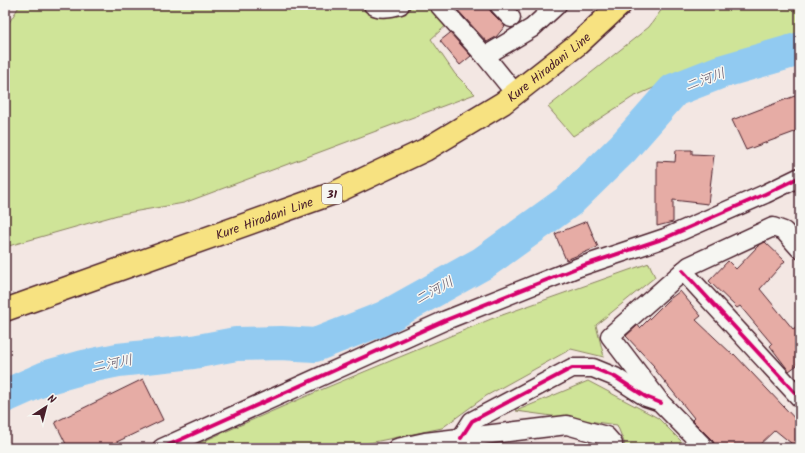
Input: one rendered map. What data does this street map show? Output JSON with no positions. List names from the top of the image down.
{
  "streets": {
    "main road": ["Kure Hiradani Line", "31"]
  },
  "water": ["二河川"],
  "north": "top right"
}
